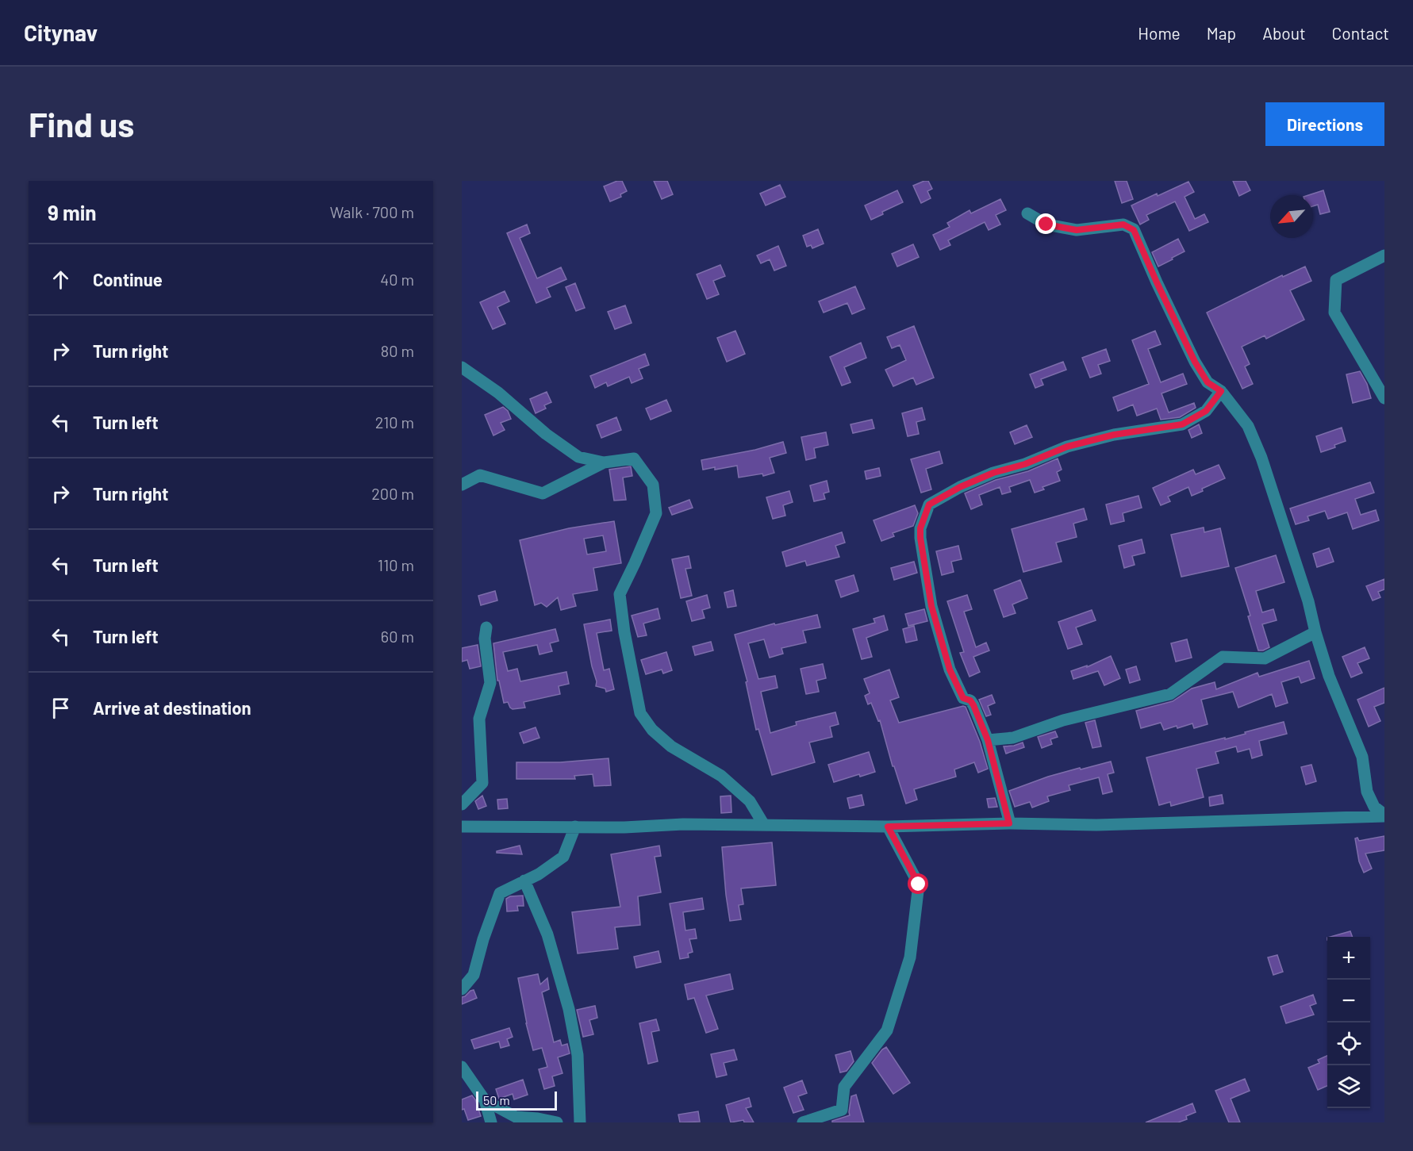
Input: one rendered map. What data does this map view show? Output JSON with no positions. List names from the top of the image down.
{
  "scale_bar": "50 m",
  "north": "bottom left",
  "page": {
    "header": "Citynav",
    "nav": [
      "Home",
      "Map",
      "About",
      "Contact"
    ],
    "buttons": "Directions",
    "title": "Find us",
    "heading": ["9 min", "Walk · 700 m"],
    "list": [
      ["Continue", "40 m"],
      ["Turn right", "80 m"],
      ["Turn left", "210 m"],
      ["Turn right", "200 m"],
      ["Turn left", "110 m"],
      ["Turn left", "60 m"],
      "Arrive at destination"
    ],
    "map_buttons": ["+", "−"],
    "scale": "50 m"
  }
}
